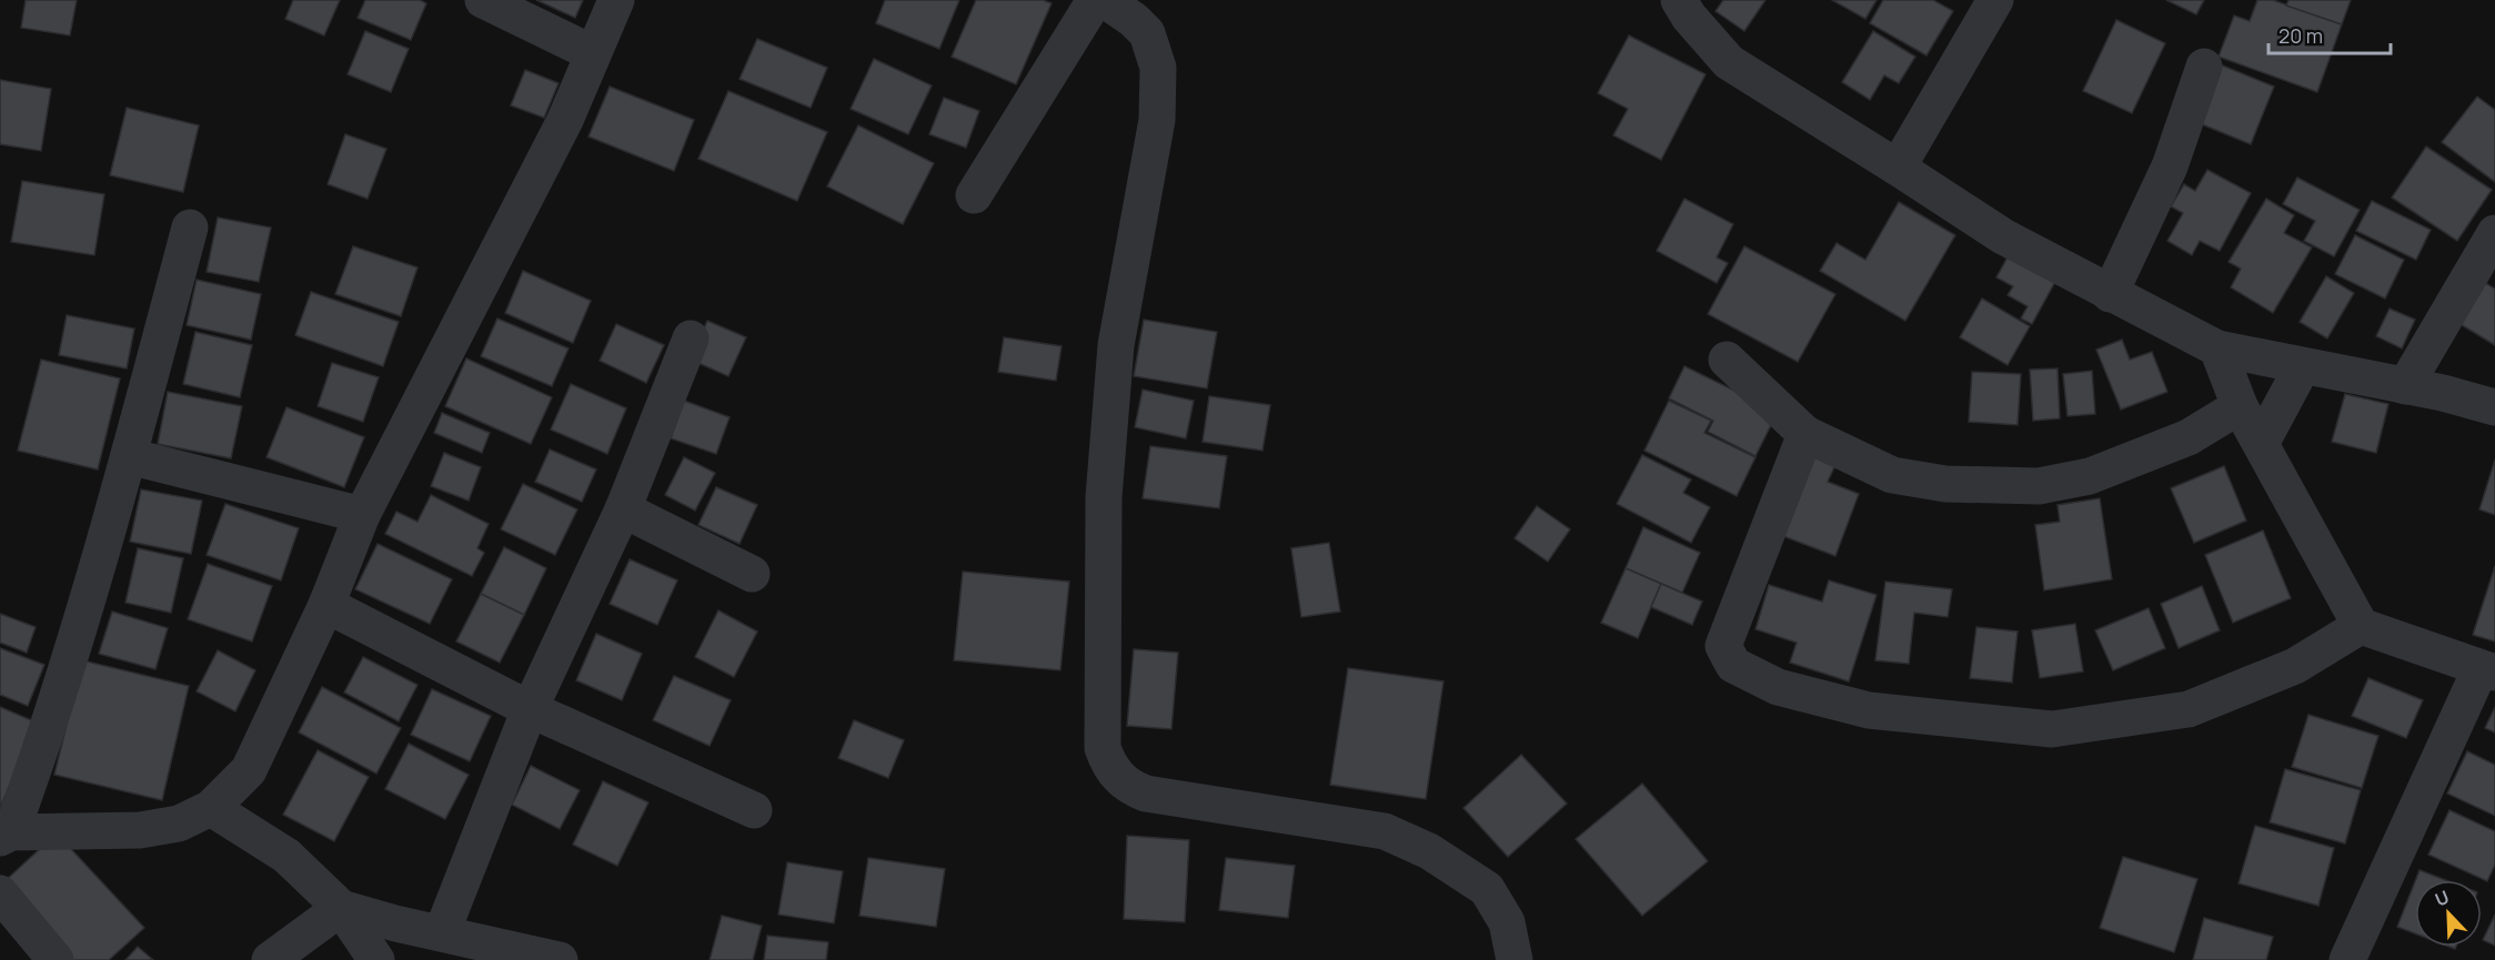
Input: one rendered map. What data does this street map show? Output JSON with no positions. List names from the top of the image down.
{
  "scale_bar": "20 m",
  "north": "top left"
}
